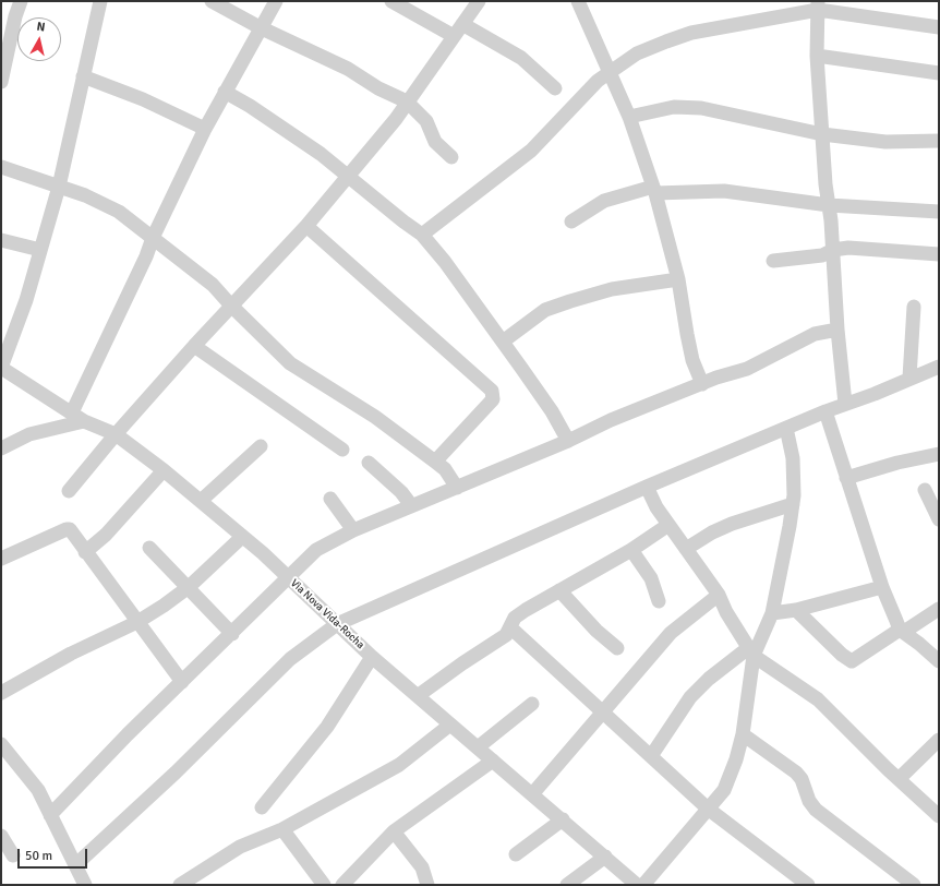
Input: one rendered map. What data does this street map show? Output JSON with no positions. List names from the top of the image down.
{
  "streets": {
    "street": ["Via Nova Vida-Rocha"]
  },
  "scale_bar": "50 m",
  "north": "top"
}
